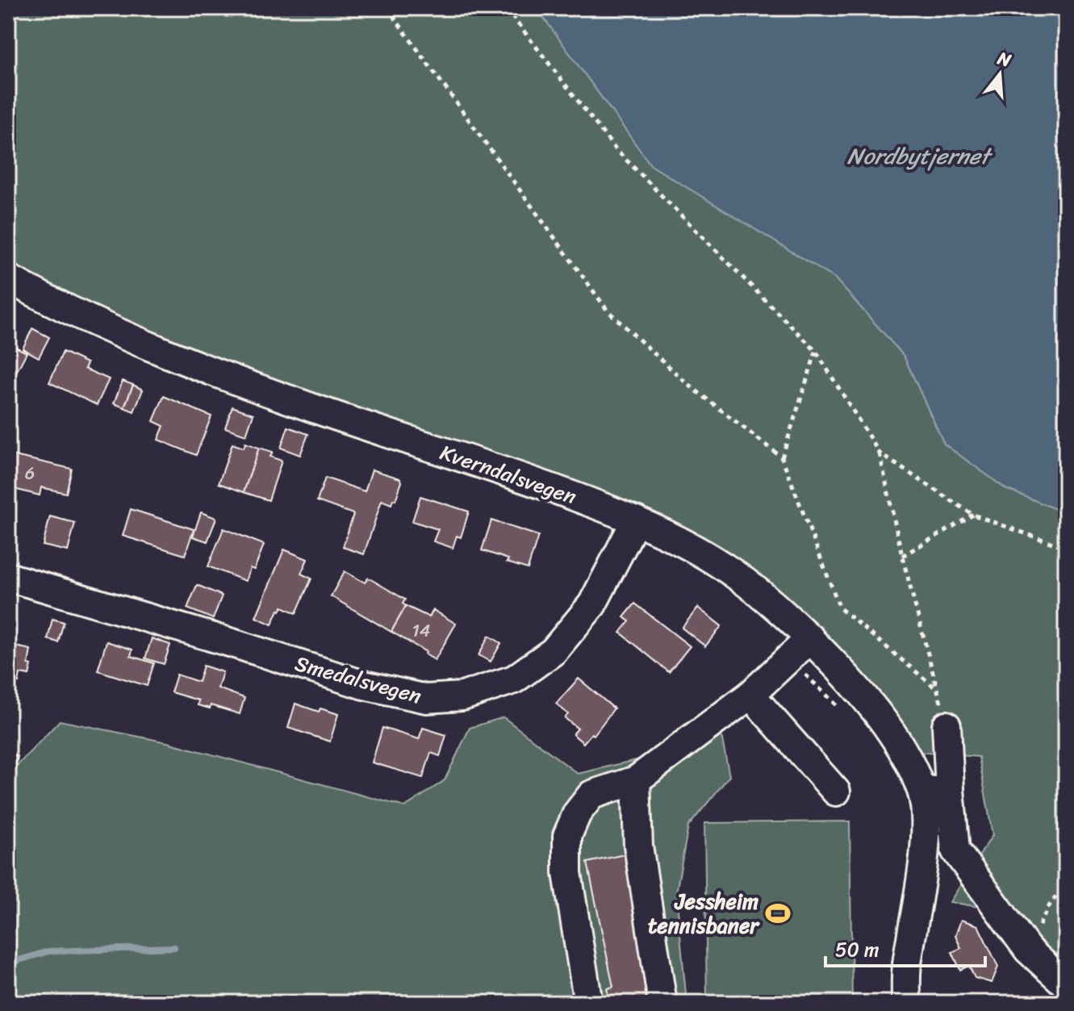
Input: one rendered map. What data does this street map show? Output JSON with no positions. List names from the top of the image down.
{
  "streets": {
    "street": ["Kverndalsvegen", "Smedalsvegen"]
  },
  "crossings": [
    ["Kverndalsvegen", "Smedalsvegen"]
  ],
  "water": ["Nordbytjernet"],
  "places": {
    "sports": ["Jessheim tennisbaner"]
  },
  "house_numbers": ["6", "14"],
  "scale_bar": "50 m",
  "north": "top"
}
